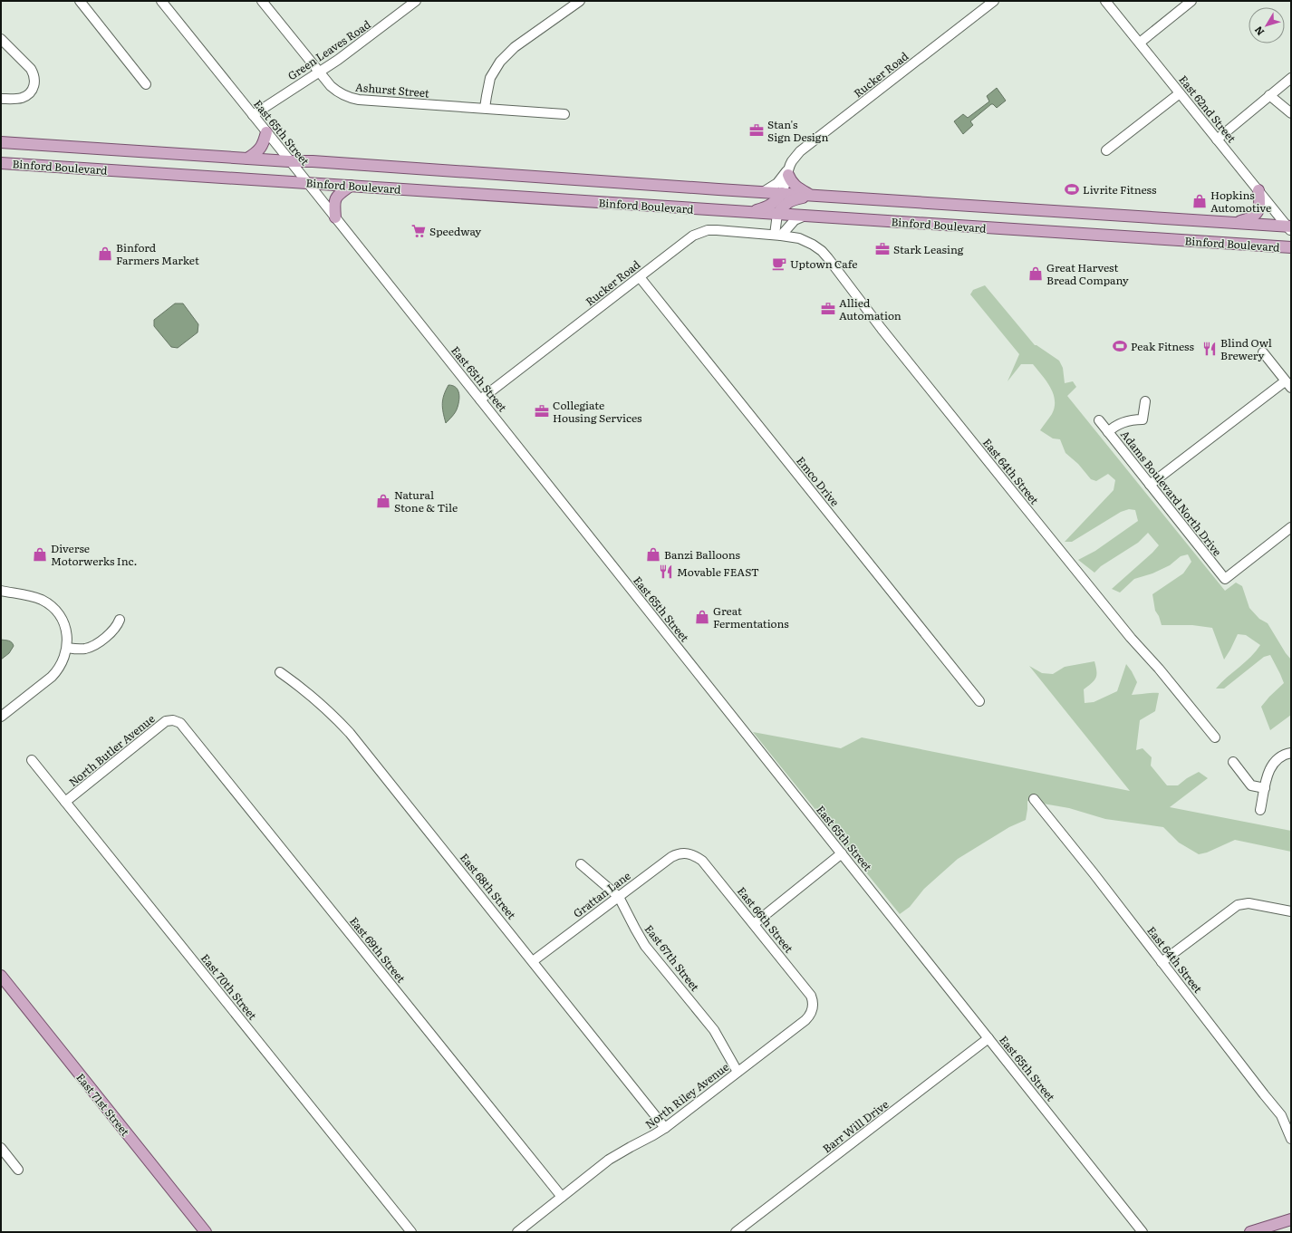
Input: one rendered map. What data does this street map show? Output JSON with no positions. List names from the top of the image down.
{
  "streets": {
    "main road": ["Binford Boulevard", "East 71st Street"],
    "street": [
      "Green Leaves Road",
      "Rucker Road",
      "Ashurst Street",
      "East 62nd Street",
      "East 65th Street",
      "East 64th Street",
      "Emco Drive",
      "Adams Boulevard North Drive",
      "North Butler Avenue",
      "East 68th Street",
      "Grattan Lane",
      "East 66th Street",
      "East 69th Street",
      "East 67th Street",
      "East 70th Street",
      "North Riley Avenue",
      "Barr Will Drive"
    ]
  },
  "crossings": [
    ["Green Leaves Road", "Ashurst Street"],
    ["Green Leaves Road", "East 65th Street"],
    ["Rucker Road", "East 65th Street"],
    ["Rucker Road", "Binford Boulevard"],
    ["Rucker Road", "East 64th Street"],
    ["Rucker Road", "Emco Drive"],
    ["East 62nd Street", "Binford Boulevard"],
    ["East 65th Street", "Binford Boulevard"],
    ["East 65th Street", "Barr Will Drive"],
    ["North Butler Avenue", "East 69th Street"],
    ["North Butler Avenue", "East 70th Street"],
    ["East 68th Street", "Grattan Lane"],
    ["East 68th Street", "North Riley Avenue"],
    ["Grattan Lane", "East 66th Street"],
    ["Grattan Lane", "East 67th Street"],
    ["East 66th Street", "North Riley Avenue"],
    ["East 69th Street", "North Riley Avenue"],
    ["East 67th Street", "North Riley Avenue"]
  ],
  "places": {
    "office": [
      "Stan's Sign Design",
      "Stark Leasing",
      "Allied Automation",
      "Collegiate Housing Services"
    ],
    "sports": ["Livrite Fitness", "Peak Fitness"],
    "shop": [
      "Hopkins Automotive",
      "Binford Farmers Market",
      "Great Harvest Bread Company",
      "Natural Stone & Tile",
      "Diverse Motorwerks Inc.",
      "Banzi Balloons",
      "Great Fermentations"
    ],
    "supermarket": ["Speedway"],
    "cafe": ["Uptown Cafe"],
    "restaurant": ["Blind Owl Brewery", "Movable FEAST"]
  },
  "north": "bottom left"
}
